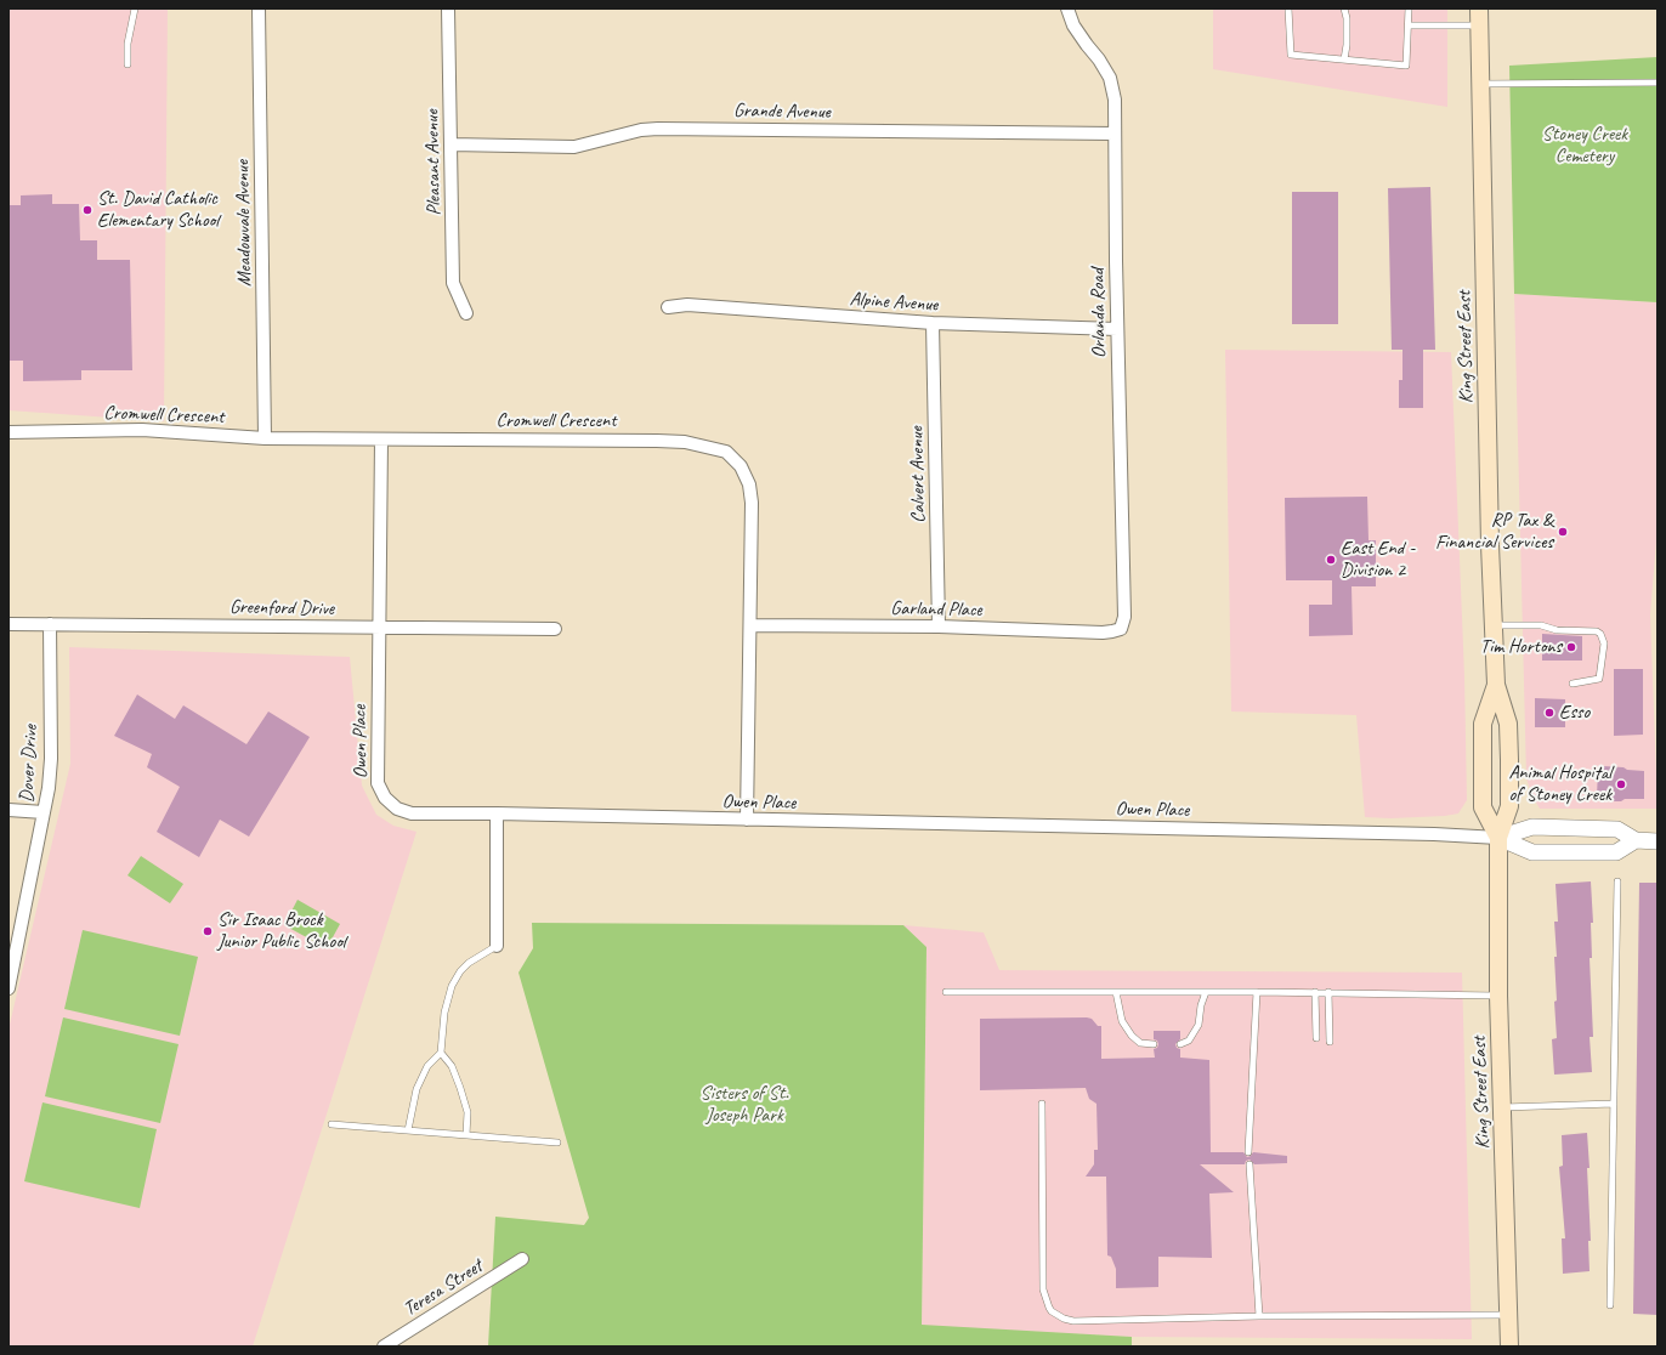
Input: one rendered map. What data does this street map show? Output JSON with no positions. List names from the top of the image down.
{
  "streets": {
    "main road": ["King Street East"],
    "street": [
      "Grande Avenue",
      "Pleasant Avenue",
      "Meadowvale Avenue",
      "Alpine Avenue",
      "Orlanda Road",
      "Cromwell Crescent",
      "Calvert Avenue",
      "Greenford Drive",
      "Garland Place",
      "Owen Place",
      "Dover Drive",
      "Teresa Street"
    ]
  },
  "crossings": [
    ["Grande Avenue", "Pleasant Avenue"],
    ["Grande Avenue", "Orlanda Road"],
    ["Meadowvale Avenue", "Cromwell Crescent"],
    ["Alpine Avenue", "Orlanda Road"],
    ["Alpine Avenue", "Calvert Avenue"],
    ["Orlanda Road", "Garland Place"],
    ["King Street East", "Owen Place"],
    ["Cromwell Crescent", "Garland Place"],
    ["Cromwell Crescent", "Owen Place"],
    ["Calvert Avenue", "Garland Place"],
    ["Greenford Drive", "Owen Place"],
    ["Greenford Drive", "Dover Drive"]
  ],
  "parks": ["Stoney Creek Cemetery", "Sisters of St. Joseph Park"],
  "places": [
    "St. David Catholic Elementary School",
    "RP Tax & Financial Services",
    "East End - Division 2",
    "Tim Hortons",
    "Esso",
    "Animal Hospital of Stoney Creek",
    "Sir Isaac Brock Junior Public School"
  ]
}
